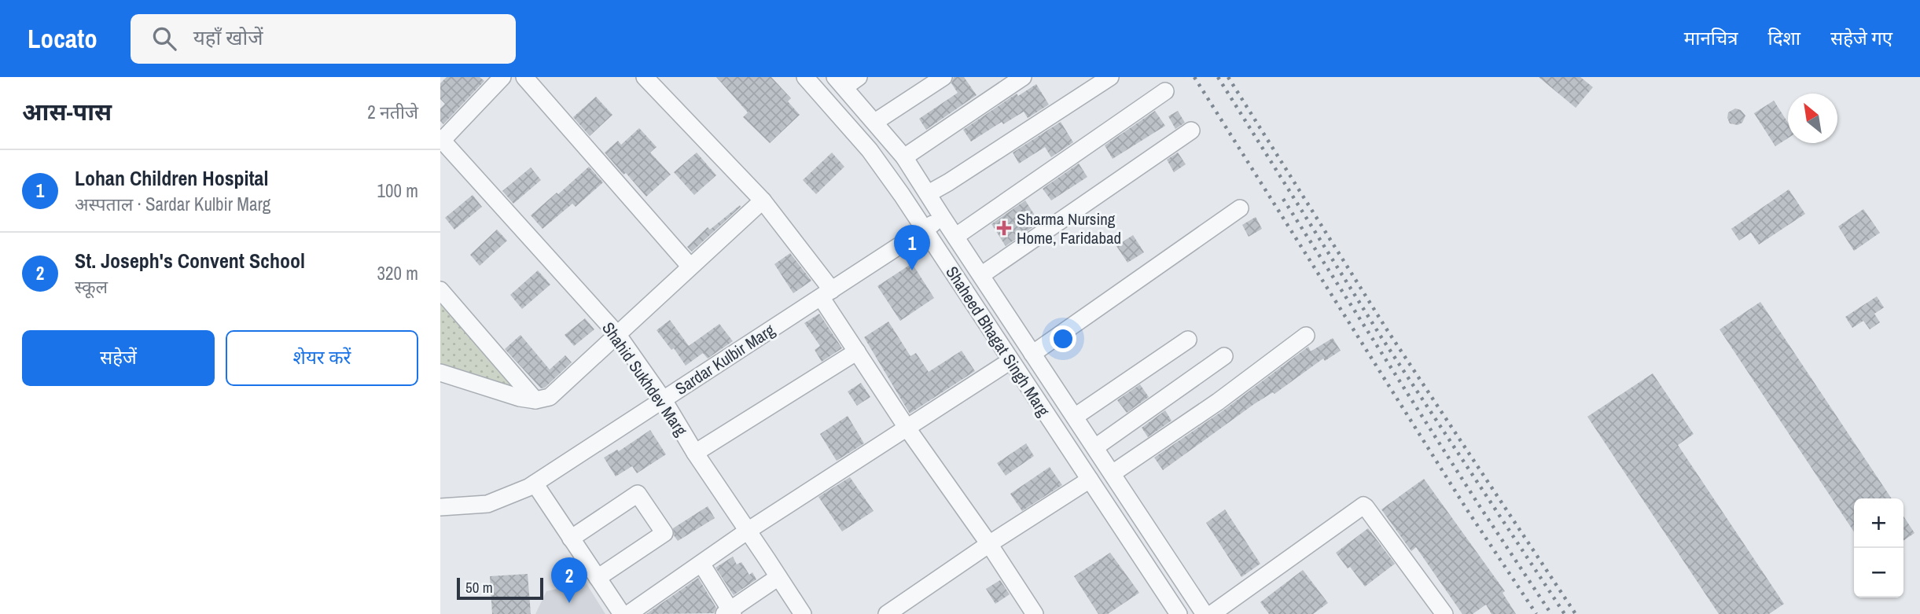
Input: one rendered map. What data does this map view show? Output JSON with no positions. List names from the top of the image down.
{
  "streets": {
    "street": ["Shaheed Bhagat Singh Marg", "Sardar Kulbir Marg", "Shahid Sukhdev Marg"]
  },
  "crossings": [
    ["Shaheed Bhagat Singh Marg", "Sardar Kulbir Marg"],
    ["Sardar Kulbir Marg", "Shahid Sukhdev Marg"]
  ],
  "places": {
    "health": ["Sharma Nursing Home, Faridabad"]
  },
  "scale_bar": "50 m",
  "north": "top left",
  "page": {
    "header": "Locato",
    "search": "यहाँ खोजें",
    "nav": ["मानचित्र", "दिशा", "सहेजे गए"],
    "heading": ["आस-पास", "2 नतीजे"],
    "list": [
      {
        "mark": "1",
        "name": "Lohan Children Hospital",
        "note": "अस्पताल · Sardar Kulbir Marg",
        "value": "100 m"
      },
      {
        "mark": "2",
        "name": "St. Joseph's Convent School",
        "note": "स्कूल",
        "value": "320 m"
      }
    ],
    "pins": ["1", "2"],
    "buttons": ["सहेजें", "शेयर करें"],
    "map_buttons": ["+", "−"],
    "scale": "50 m"
  }
}
